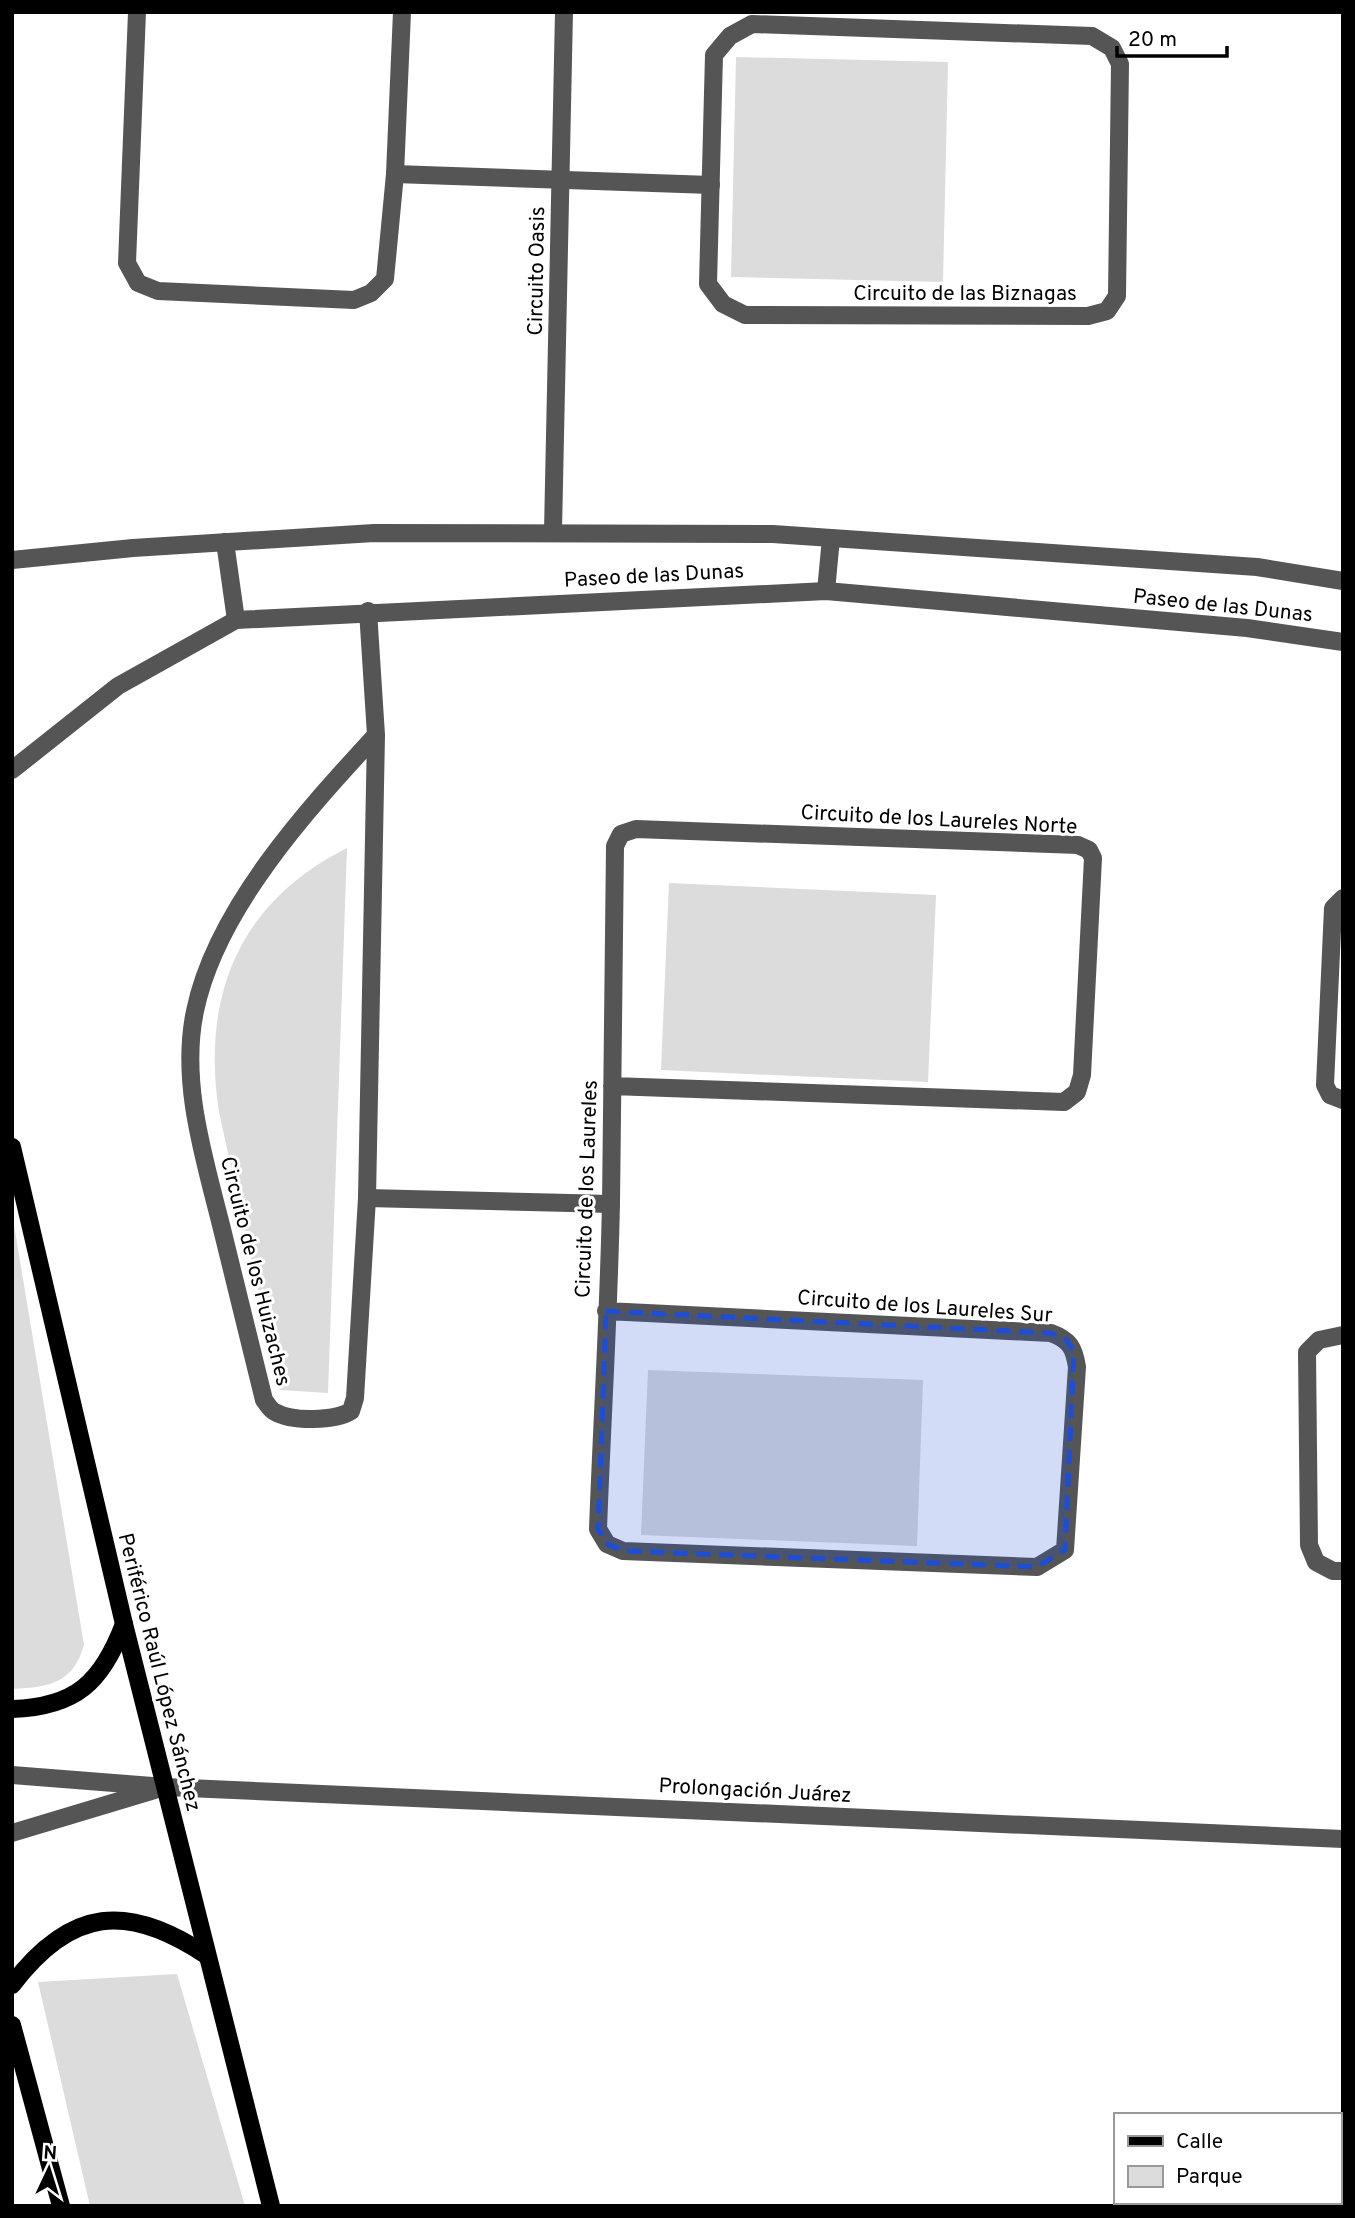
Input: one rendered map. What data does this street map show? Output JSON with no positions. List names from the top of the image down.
{
  "streets": {
    "main road": ["Periférico Raúl López Sánchez"],
    "street": [
      "Circuito Oasis",
      "Circuito de las Biznagas",
      "Paseo de las Dunas",
      "Circuito de los Laureles Norte",
      "Circuito de los Laureles",
      "Circuito de los Huizaches",
      "Circuito de los Laureles Sur",
      "Prolongación Juárez"
    ]
  },
  "crossings": [
    ["Circuito Oasis", "Paseo de las Dunas"],
    ["Paseo de las Dunas", "Circuito de los Huizaches"],
    ["Circuito de los Laureles Norte", "Circuito de los Laureles"],
    ["Circuito de los Laureles", "Circuito de los Laureles Sur"],
    ["Periférico Raúl López Sánchez", "Prolongación Juárez"]
  ],
  "legend": ["Calle", "Parque"],
  "scale_bar": "20 m",
  "north": "top"
}
